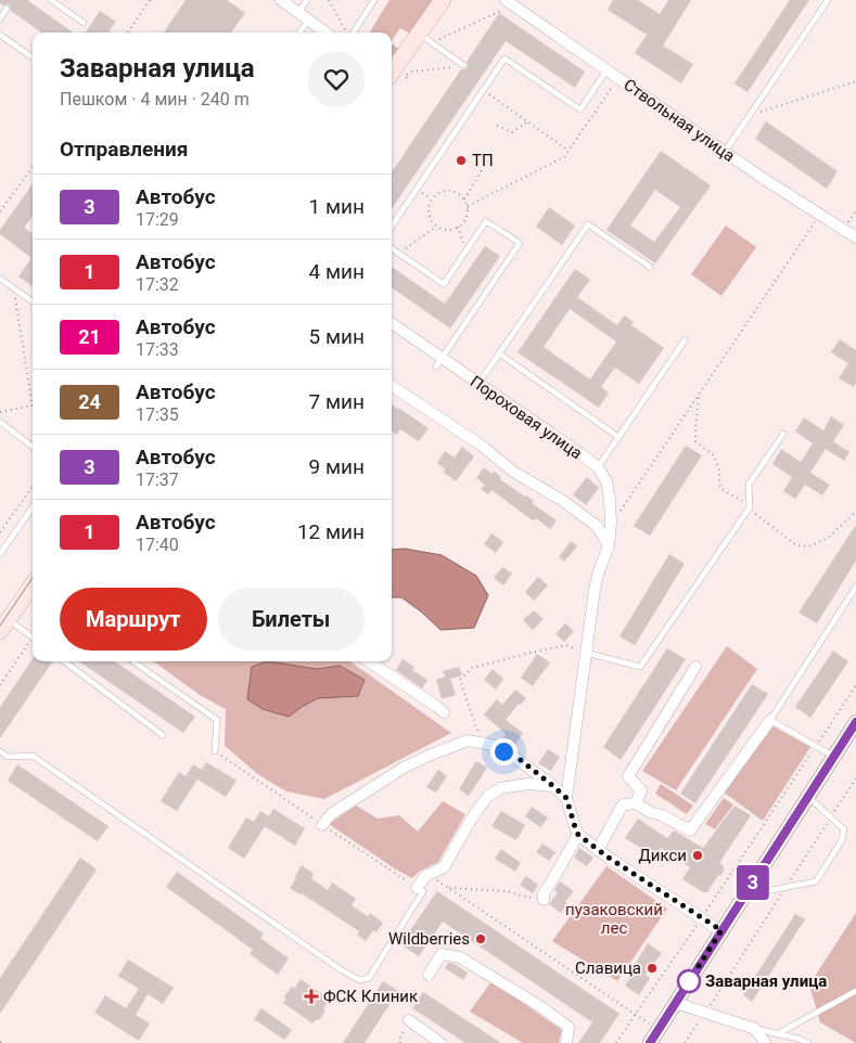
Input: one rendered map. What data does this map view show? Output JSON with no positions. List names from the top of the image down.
{
  "streets": {
    "street": ["Ствольная улица", "Пороховая улица"]
  },
  "parks": ["пузаковский лес"],
  "places": {
    "other": [
      "ТП",
      "Дикси",
      "Wildberries",
      "Славица",
      "Заварная улица"
    ],
    "health": ["ФСК Клиник"]
  },
  "lines": ["bus line 3"],
  "page": {
    "on_map": "3",
    "heading": [
      ["Заварная улица", "Пешком · 4 мин · 240 m"],
      "Отправления"
    ],
    "list": [
      {
        "mark": "3",
        "name": "Автобус",
        "note": "17:29",
        "value": "1 мин"
      },
      {
        "mark": "1",
        "name": "Автобус",
        "note": "17:32",
        "value": "4 мин"
      },
      {
        "mark": "21",
        "name": "Автобус",
        "note": "17:33",
        "value": "5 мин"
      },
      {
        "mark": "24",
        "name": "Автобус",
        "note": "17:35",
        "value": "7 мин"
      },
      {
        "mark": "3",
        "name": "Автобус",
        "note": "17:37",
        "value": "9 мин"
      },
      {
        "mark": "1",
        "name": "Автобус",
        "note": "17:40",
        "value": "12 мин"
      }
    ],
    "buttons": ["Маршрут", "Билеты"]
  }
}
